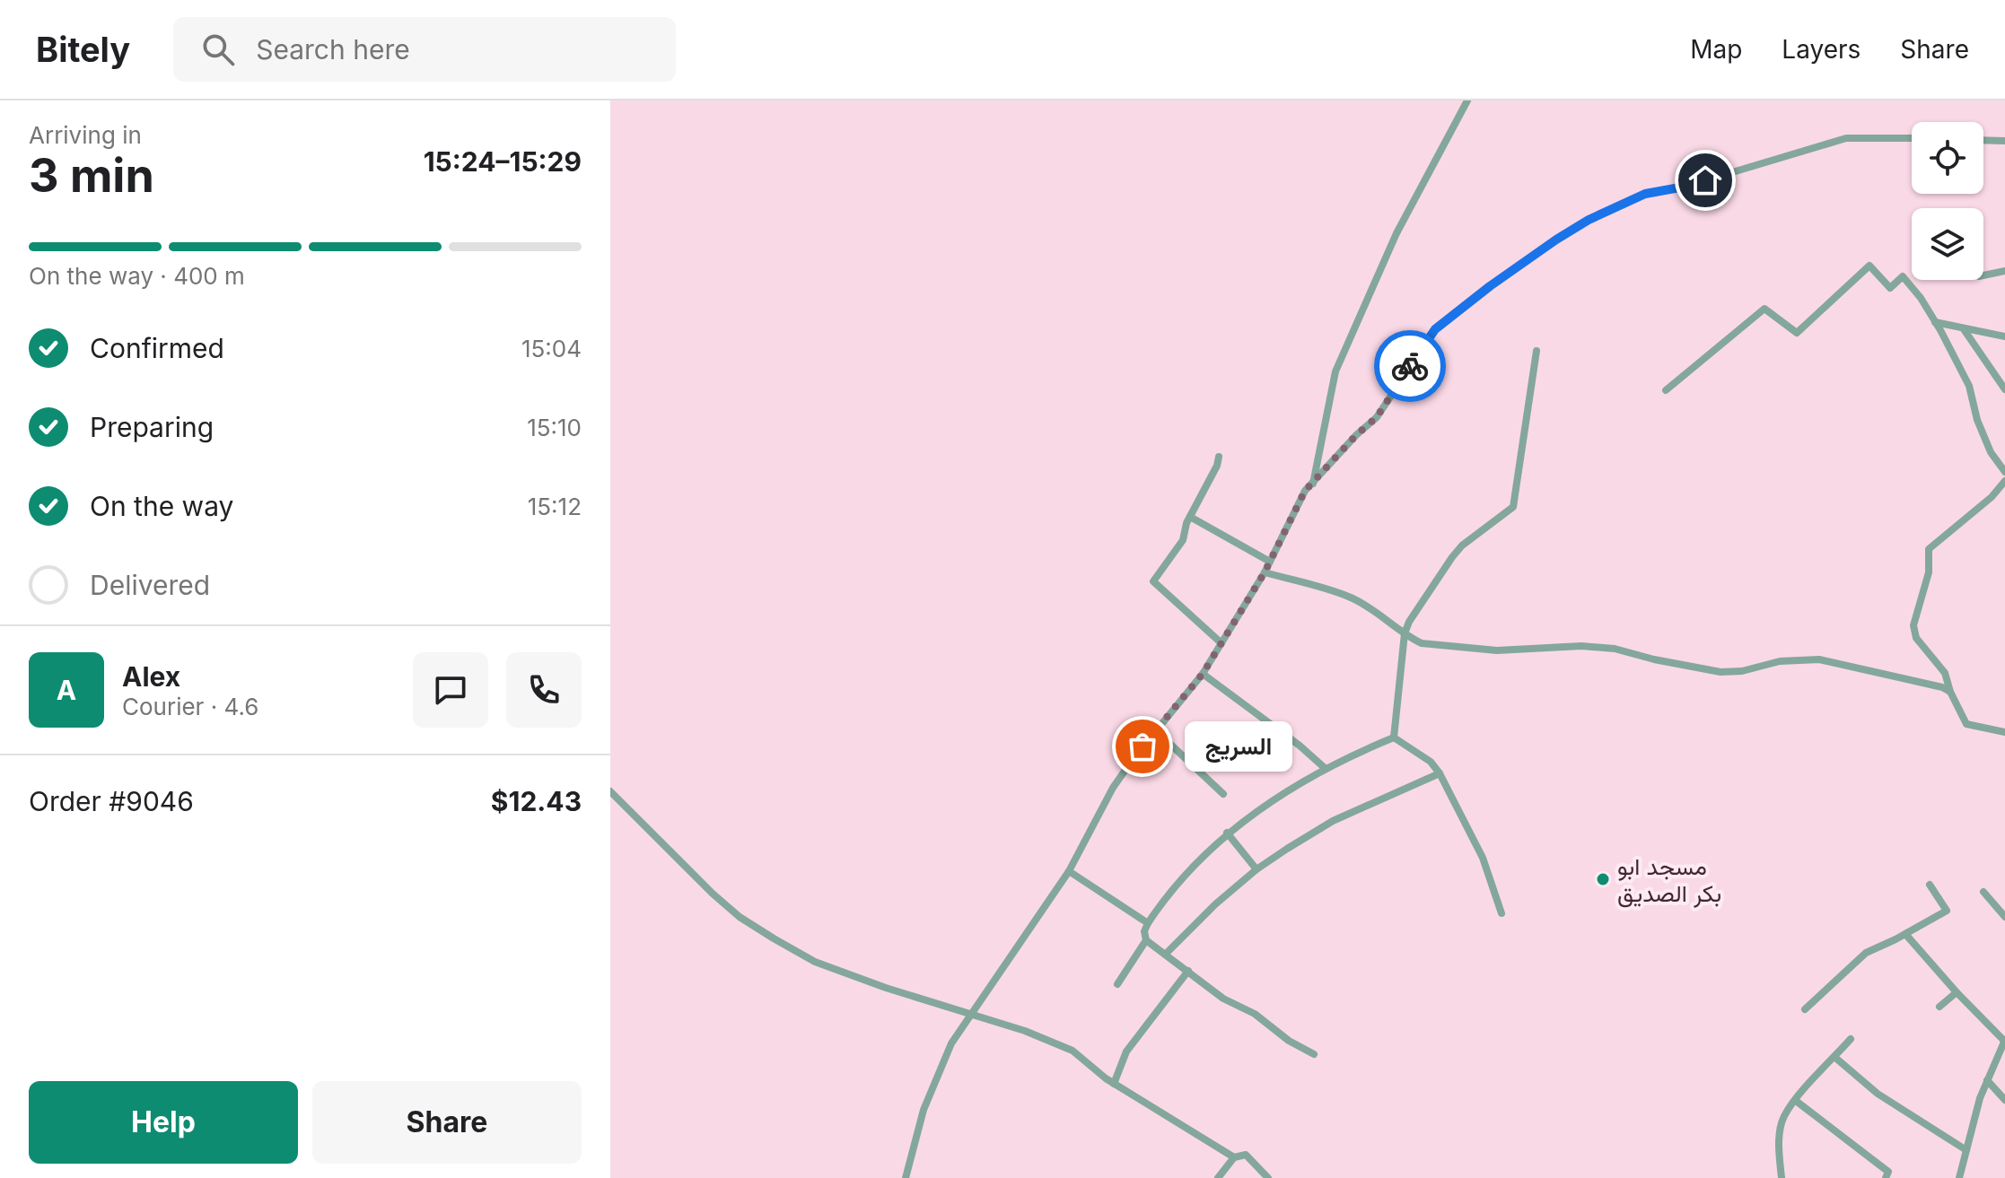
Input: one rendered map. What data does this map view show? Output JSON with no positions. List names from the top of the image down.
{
  "places": ["السريج", "مسجد ابو بكر الصديق"],
  "page": {
    "header": "Bitely",
    "search": "Search here",
    "nav": ["Map", "Layers", "Share"],
    "heading": ["3 min", "Arriving in", "15:24–15:29"],
    "panel": [
      "Alex",
      "Courier · 4.6",
      "Order #9046",
      "$12.43"
    ],
    "bar": "On the way · 400 m",
    "list": [
      ["Confirmed", "15:04"],
      ["Preparing", "15:10"],
      ["On the way", "15:12"],
      "Delivered"
    ],
    "round": "A",
    "bubble": "السريج",
    "buttons": ["Help", "Share"]
  }
}
